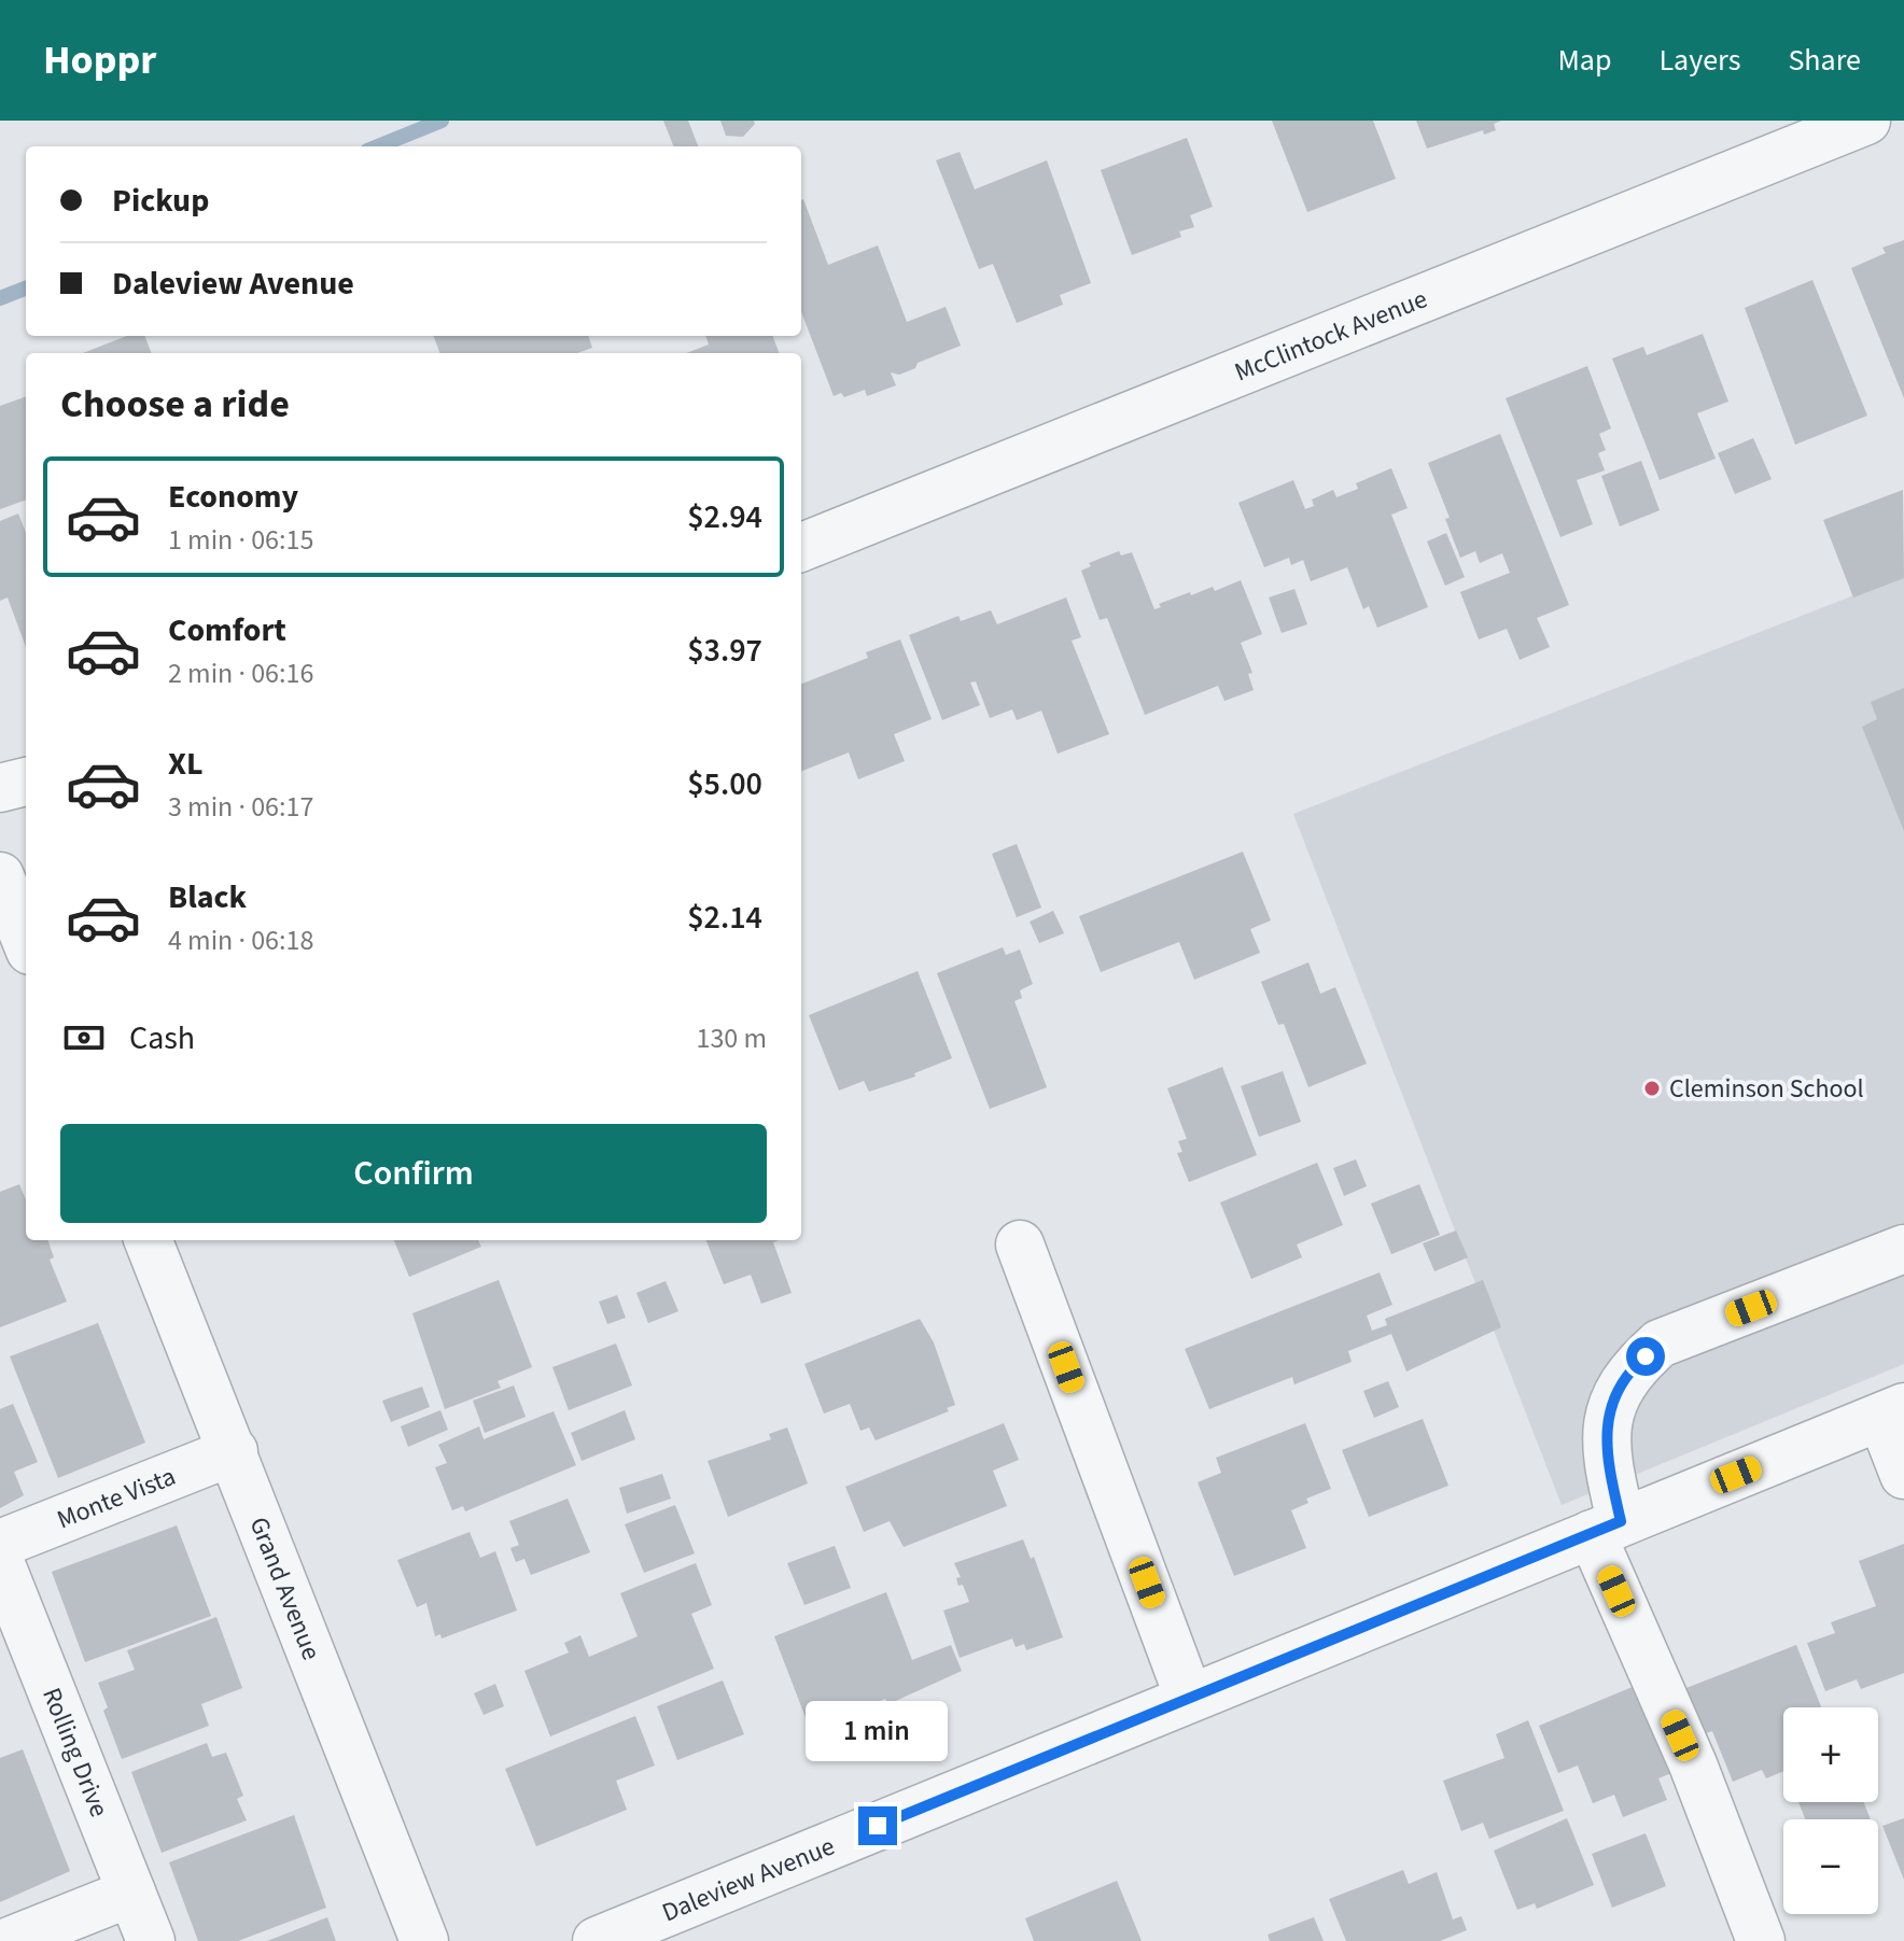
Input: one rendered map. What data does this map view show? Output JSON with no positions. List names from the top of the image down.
{
  "streets": {
    "street": [
      "McClintock Avenue",
      "Monte Vista",
      "Grand Avenue",
      "Rolling Drive",
      "Daleview Avenue"
    ]
  },
  "crossings": [
    ["Monte Vista", "Grand Avenue"]
  ],
  "places": ["Cleminson School"],
  "page": {
    "header": "Hoppr",
    "nav": ["Map", "Layers", "Share"],
    "banner": ["Pickup", "Daleview Avenue"],
    "heading": "Choose a ride",
    "list": [
      {
        "name": "Economy",
        "note": "1 min · 06:15",
        "value": "$2.94"
      },
      {
        "name": "Comfort",
        "note": "2 min · 06:16",
        "value": "$3.97"
      },
      {
        "name": "XL",
        "note": "3 min · 06:17",
        "value": "$5.00"
      },
      {
        "name": "Black",
        "note": "4 min · 06:18",
        "value": "$2.14"
      }
    ],
    "pay": ["Cash", "130 m"],
    "buttons": "Confirm",
    "bubble": "1 min",
    "map_buttons": ["+", "−"]
  }
}
